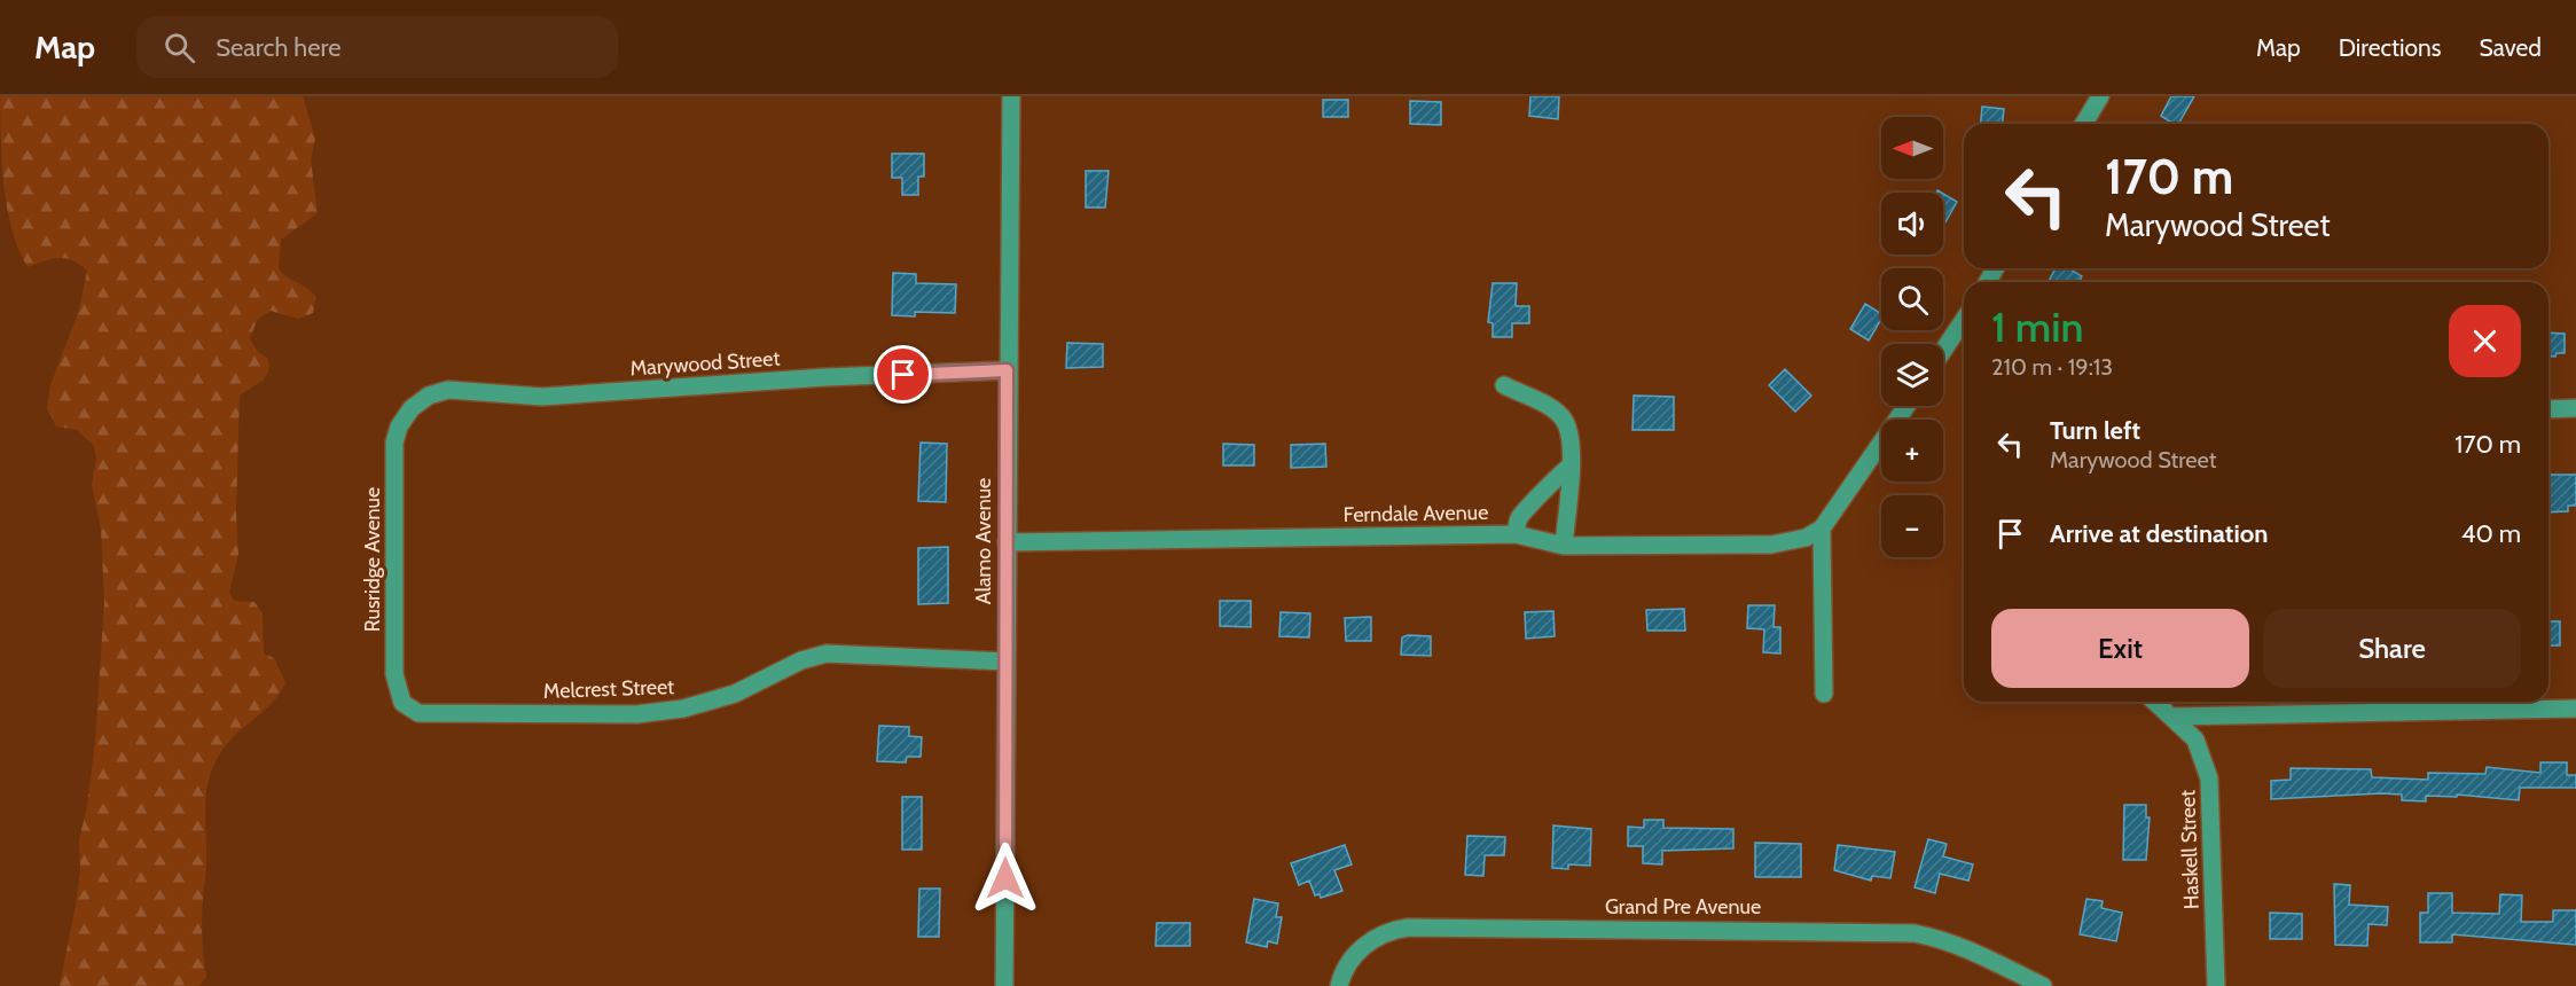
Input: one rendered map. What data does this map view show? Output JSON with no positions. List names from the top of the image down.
{
  "streets": {
    "street": [
      "Marywood Street",
      "Ferndale Avenue",
      "Alamo Avenue",
      "Rusridge Avenue",
      "Melcrest Street",
      "Haskell Street",
      "Grand Pre Avenue"
    ]
  },
  "crossings": [
    ["Marywood Street", "Alamo Avenue"],
    ["Marywood Street", "Rusridge Avenue"],
    ["Ferndale Avenue", "Alamo Avenue"],
    ["Alamo Avenue", "Melcrest Street"],
    ["Rusridge Avenue", "Melcrest Street"]
  ],
  "north": "left",
  "page": {
    "header": "Map",
    "search": "Search here",
    "nav": ["Map", "Directions", "Saved"],
    "map_buttons": ["+", "−"],
    "turn": ["170 m", "Marywood Street"],
    "heading": ["1 min", "210 m · 19:13"],
    "list": [
      {
        "name": "Turn left",
        "note": "Marywood Street",
        "value": "170 m"
      },
      {
        "name": "Arrive at destination",
        "value": "40 m"
      }
    ],
    "buttons": ["Exit", "Share"]
  }
}
